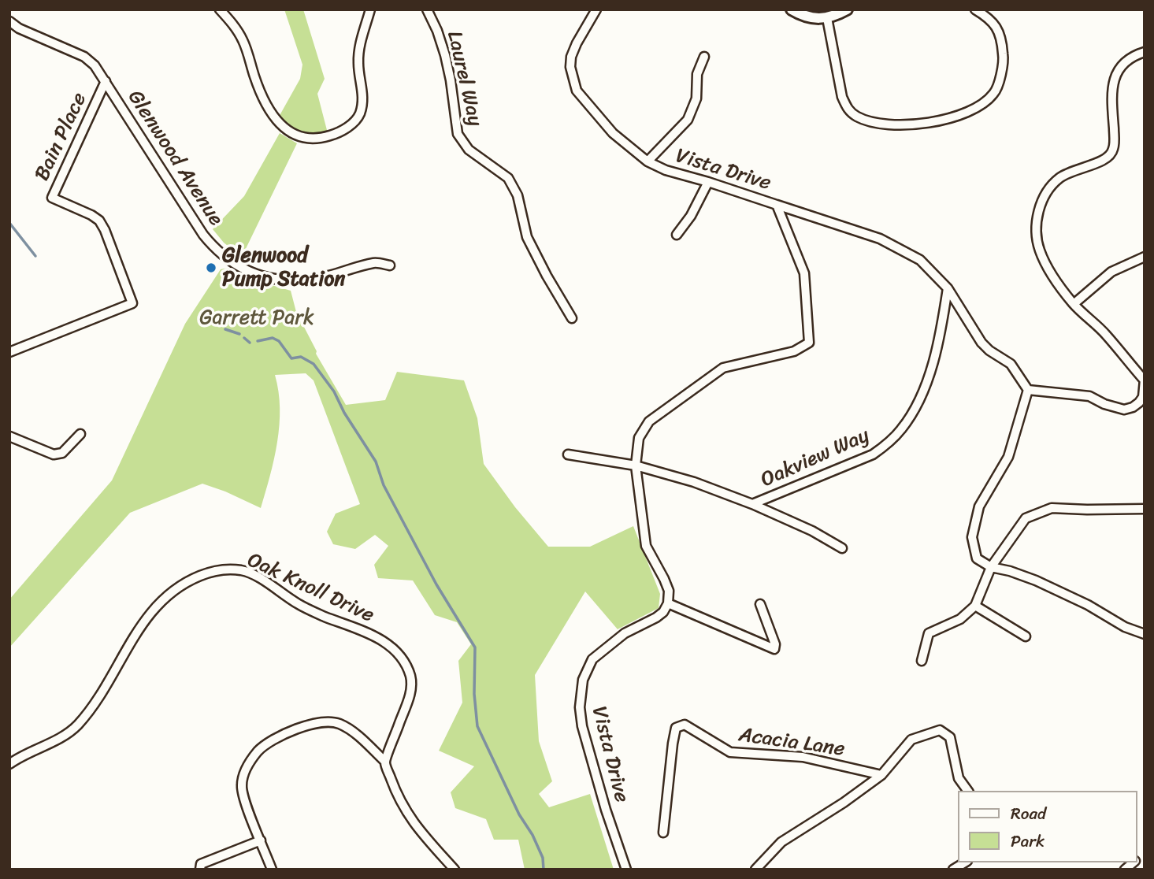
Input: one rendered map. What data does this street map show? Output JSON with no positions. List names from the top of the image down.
{
  "streets": {
    "street": [
      "Laurel Way",
      "Bain Place",
      "Glenwood Avenue",
      "Vista Drive",
      "Oakview Way",
      "Oak Knoll Drive",
      "Acacia Lane"
    ]
  },
  "crossings": [
    ["Bain Place", "Glenwood Avenue"],
    ["Vista Drive", "Oakview Way"]
  ],
  "parks": ["Garrett Park"],
  "places": ["Glenwood Pump Station"],
  "legend": ["Road", "Park"]
}
